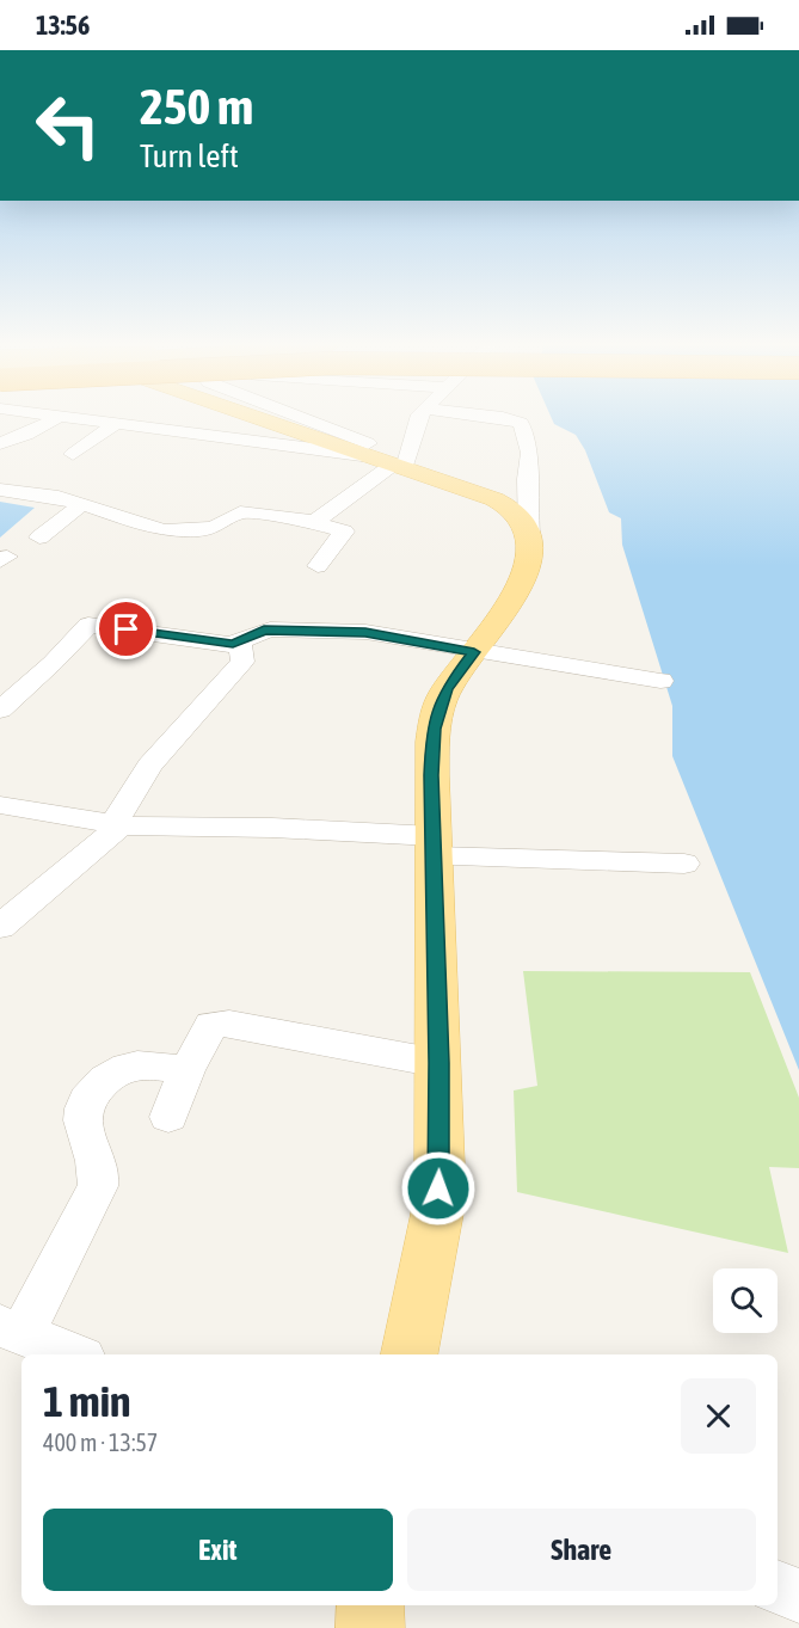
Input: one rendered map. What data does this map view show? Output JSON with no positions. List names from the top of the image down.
{
  "page": {
    "status": "13:56",
    "turn": ["250 m", "Turn left"],
    "heading": ["1 min", "400 m · 13:57"],
    "buttons": ["Exit", "Share"]
  }
}
